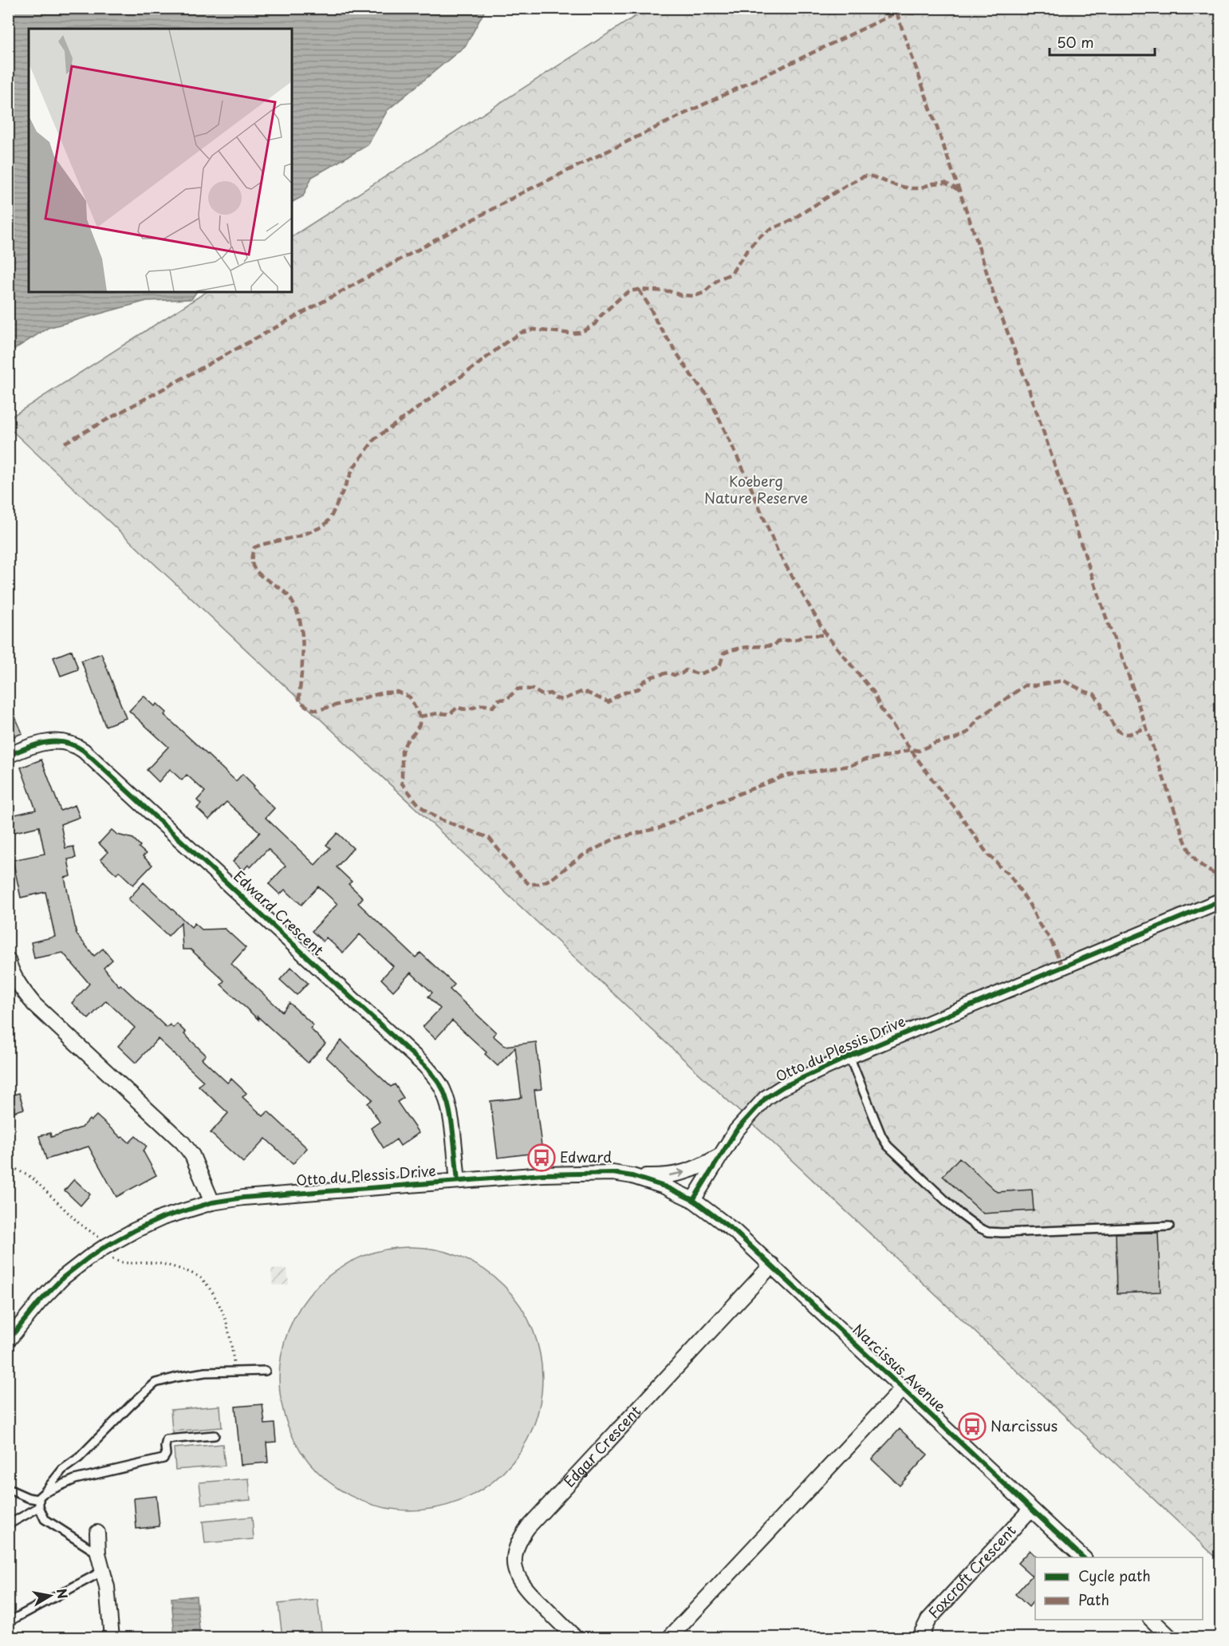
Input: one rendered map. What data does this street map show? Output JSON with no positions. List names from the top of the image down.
{
  "streets": {
    "street": [
      "Edward Crescent",
      "Otto du Plessis Drive",
      "Narcissus Avenue",
      "Edgar Crescent",
      "Foxcroft Crescent"
    ]
  },
  "crossings": [
    ["Edward Crescent", "Otto du Plessis Drive"],
    ["Otto du Plessis Drive", "Narcissus Avenue"],
    ["Narcissus Avenue", "Edgar Crescent"],
    ["Narcissus Avenue", "Foxcroft Crescent"]
  ],
  "parks": ["Koeberg Nature Reserve"],
  "places": {
    "bus stop": ["Edward", "Narcissus"]
  },
  "legend": ["Cycle path", "Path"],
  "scale_bar": "50 m",
  "north": "right"
}
